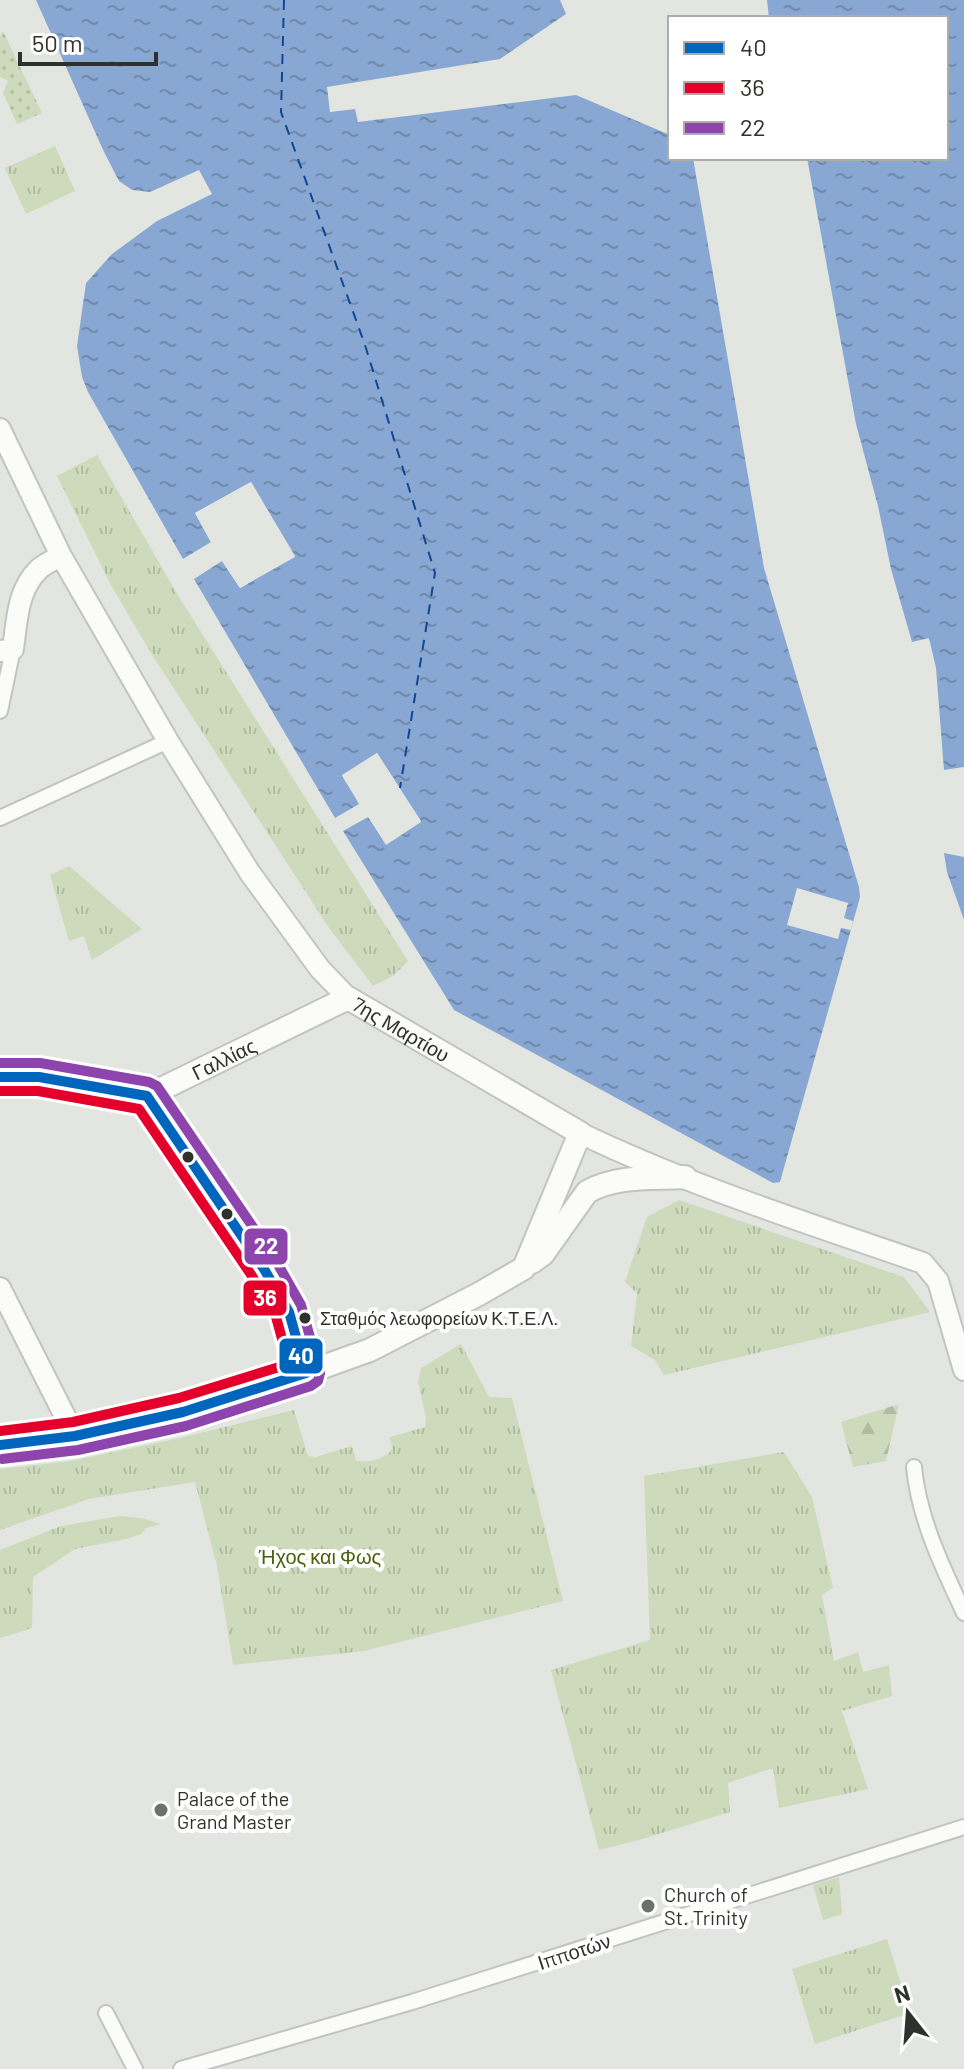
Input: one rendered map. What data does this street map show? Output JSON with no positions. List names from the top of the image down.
{
  "streets": {
    "main road": ["7ης Μαρτίου", "Γαλλίας"],
    "street": ["Ιπποτών"]
  },
  "crossings": [
    ["7ης Μαρτίου", "Γαλλίας"]
  ],
  "parks": ["Ήχος και Φως"],
  "places": ["Σταθμός λεωφορείων Κ.Τ.Ε.Λ.", "Palace of the Grand Master", "Church of St. Trinity"],
  "lines": ["transit line 22", "transit line 40", "transit line 36"],
  "legend": ["40", "36", "22"],
  "scale_bar": "50 m",
  "north": "top"
}
